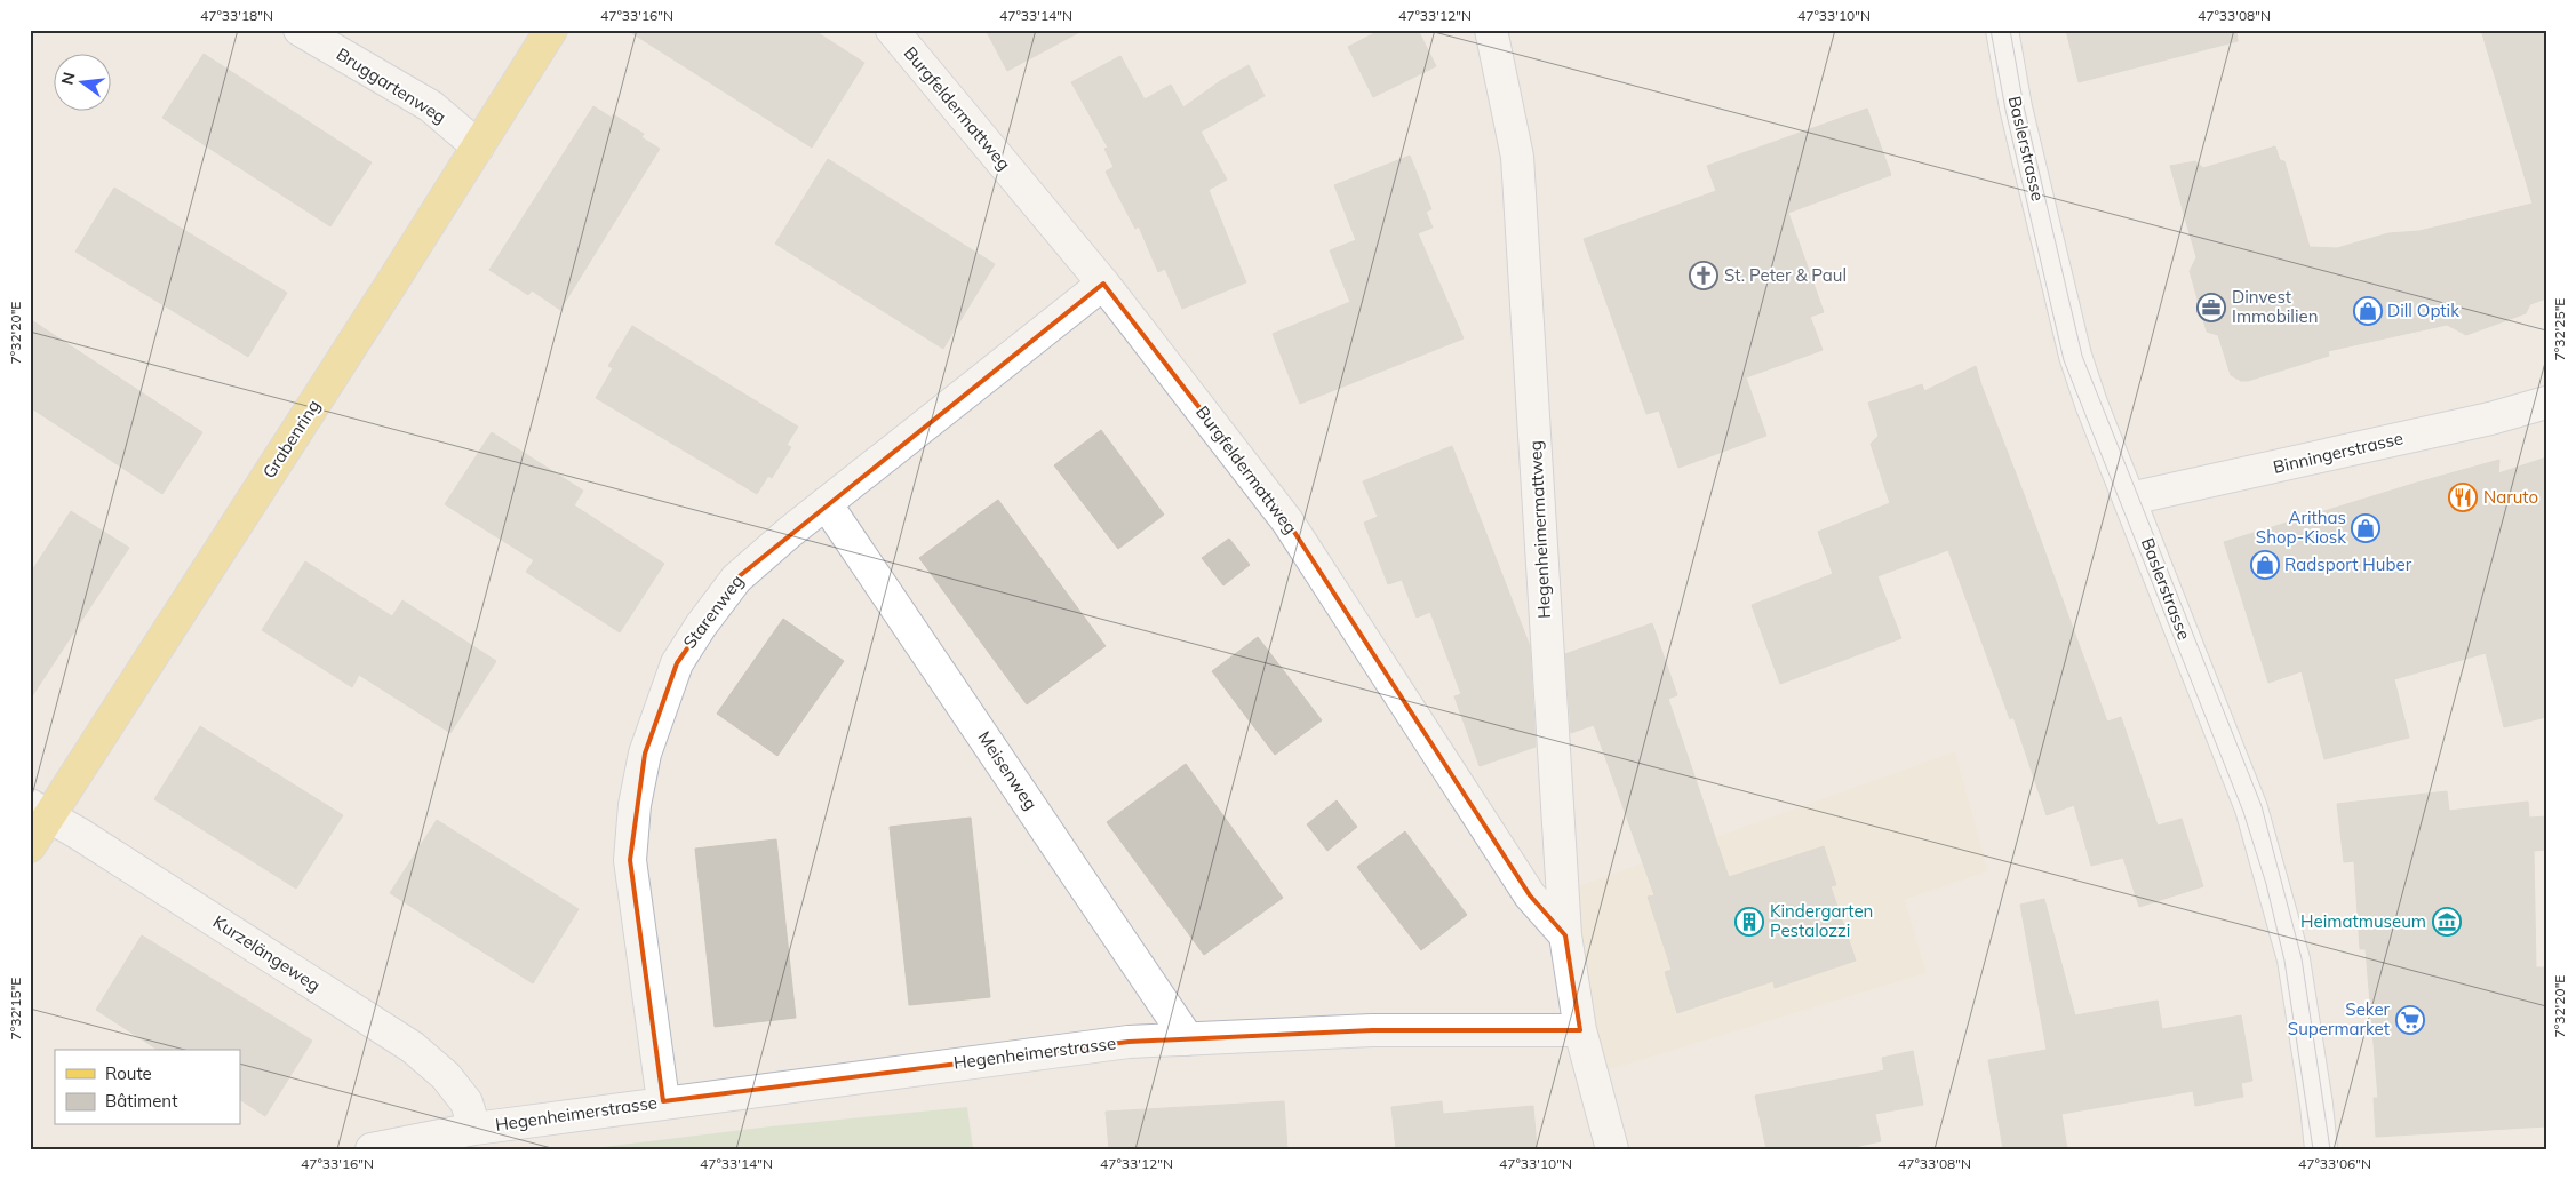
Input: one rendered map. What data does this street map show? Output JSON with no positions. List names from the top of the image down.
{
  "streets": {
    "main road": ["Grabenring"],
    "street": [
      "Bruggartenweg",
      "Burgfeldermattweg",
      "Baslerstrasse",
      "Binningerstrasse",
      "Hegenheimermattweg",
      "Starenweg",
      "Meisenweg",
      "Kurzelängeweg",
      "Hegenheimerstrasse"
    ]
  },
  "crossings": [
    ["Bruggartenweg", "Grabenring"],
    ["Burgfeldermattweg", "Hegenheimermattweg"],
    ["Burgfeldermattweg", "Starenweg"],
    ["Baslerstrasse", "Binningerstrasse"],
    ["Grabenring", "Kurzelängeweg"],
    ["Hegenheimermattweg", "Hegenheimerstrasse"],
    ["Starenweg", "Meisenweg"],
    ["Starenweg", "Hegenheimerstrasse"],
    ["Meisenweg", "Hegenheimerstrasse"],
    ["Kurzelängeweg", "Hegenheimerstrasse"]
  ],
  "places": {
    "church": ["St. Peter & Paul"],
    "office": ["Dinvest Immobilien"],
    "shop": ["Dill Optik", "Arithas Shop-Kiosk", "Radsport Huber"],
    "restaurant": ["Naruto"],
    "building": ["Kindergarten Pestalozzi"],
    "museum": ["Heimatmuseum"],
    "supermarket": ["Seker Supermarket"]
  },
  "legend": ["Route", "Bâtiment"],
  "north": "left",
  "coordinates": [
    "47°33'18\"N",
    "47°33'16\"N",
    "47°33'14\"N",
    "47°33'12\"N",
    "47°33'10\"N",
    "47°33'08\"N",
    "7°32'25\"E",
    "7°32'20\"E",
    "7°32'15\"E",
    "47°33'06\"N"
  ]
}
